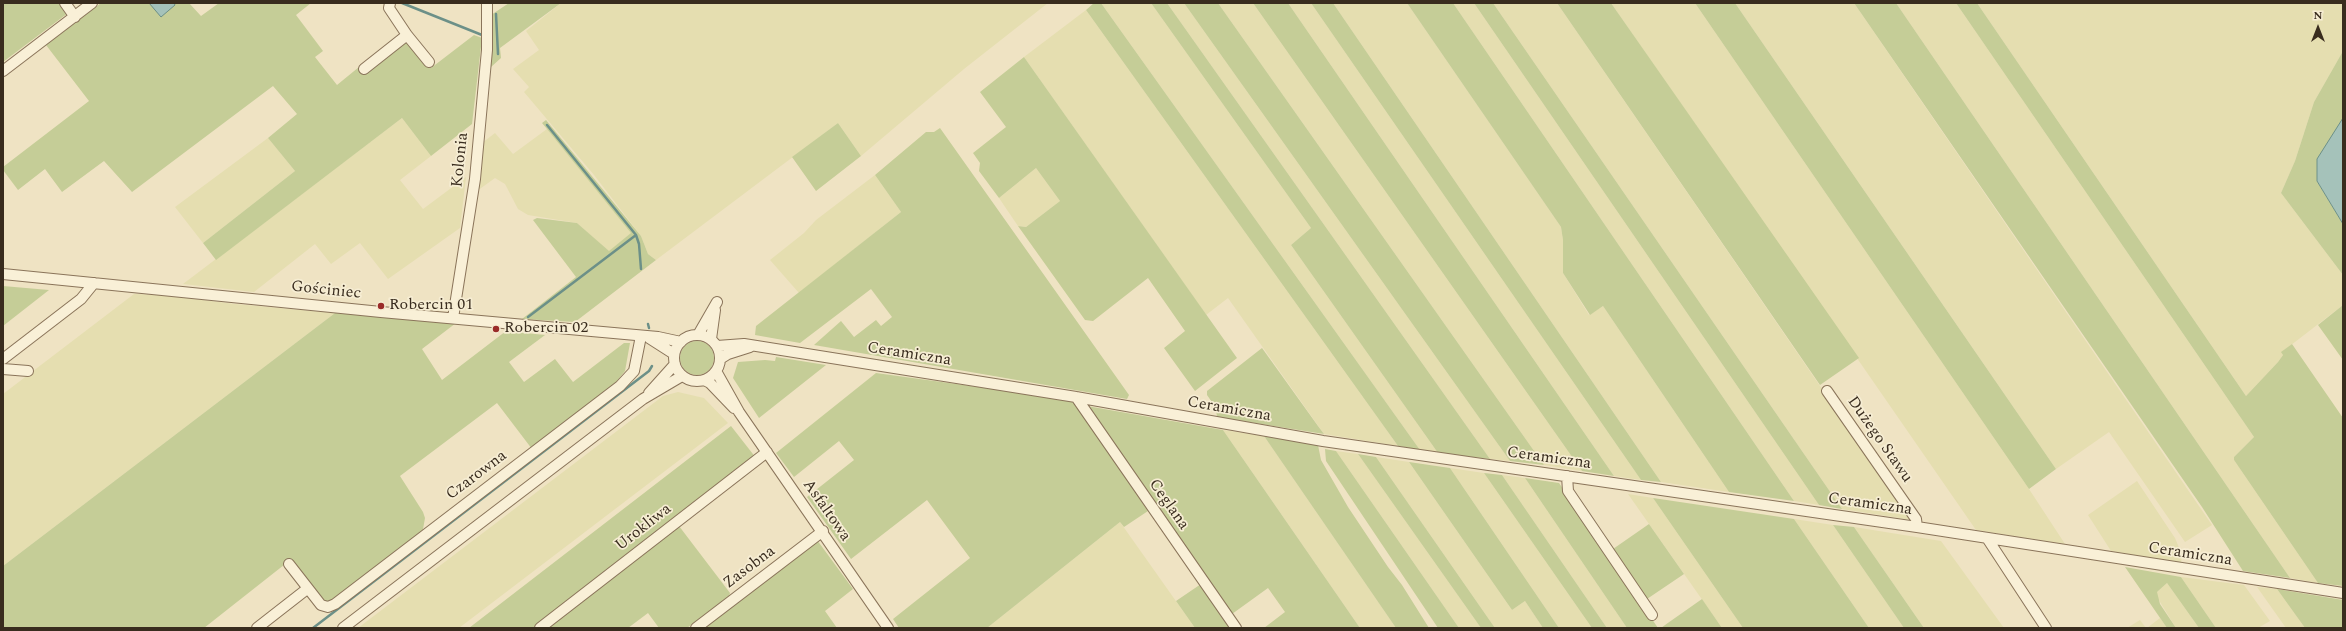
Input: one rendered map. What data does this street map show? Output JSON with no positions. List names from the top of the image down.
{
  "streets": {
    "street": [
      "Kolonia",
      "Gościniec",
      "Ceramiczna",
      "Dużego Stawu",
      "Czarowna",
      "Ceglana",
      "Asfaltowa",
      "Urokliwa",
      "Zasobna"
    ]
  },
  "crossings": [
    ["Kolonia", "Gościniec"],
    ["Gościniec", "Ceramiczna"],
    ["Gościniec", "Czarowna"],
    ["Gościniec", "Asfaltowa"],
    ["Ceramiczna", "Dużego Stawu"],
    ["Ceramiczna", "Ceglana"],
    ["Ceramiczna", "Asfaltowa"],
    ["Asfaltowa", "Urokliwa"],
    ["Asfaltowa", "Zasobna"]
  ],
  "places": ["Robercin 01", "Robercin 02"],
  "north": "top"
}
